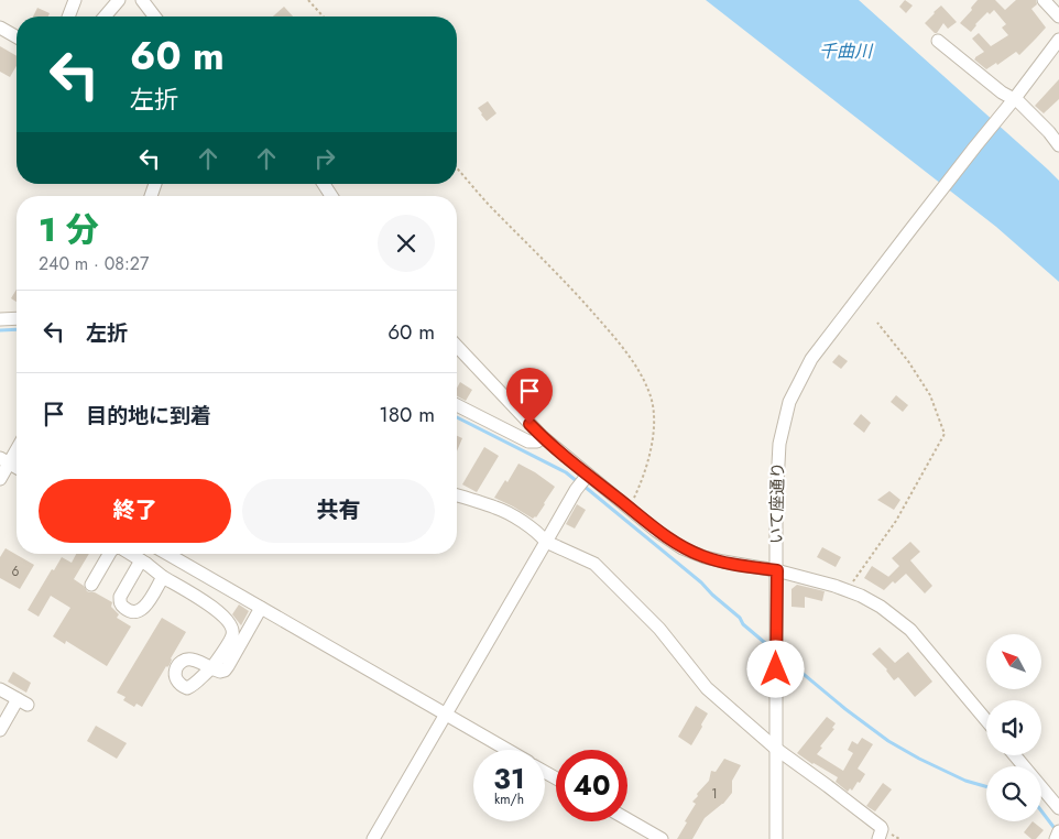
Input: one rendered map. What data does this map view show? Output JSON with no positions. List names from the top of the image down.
{
  "streets": {
    "street": ["いて座通り"]
  },
  "water": ["千曲川"],
  "house_numbers": ["6", "1"],
  "north": "top left",
  "page": {
    "turn": ["60 m", "左折"],
    "heading": ["1 分", "240 m · 08:27"],
    "list": [
      {
        "name": "左折",
        "value": "60 m"
      },
      {
        "name": "目的地に到着",
        "value": "180 m"
      }
    ],
    "buttons": ["終了", "共有"],
    "speed": "31 km/h",
    "limit": "40"
  }
}
